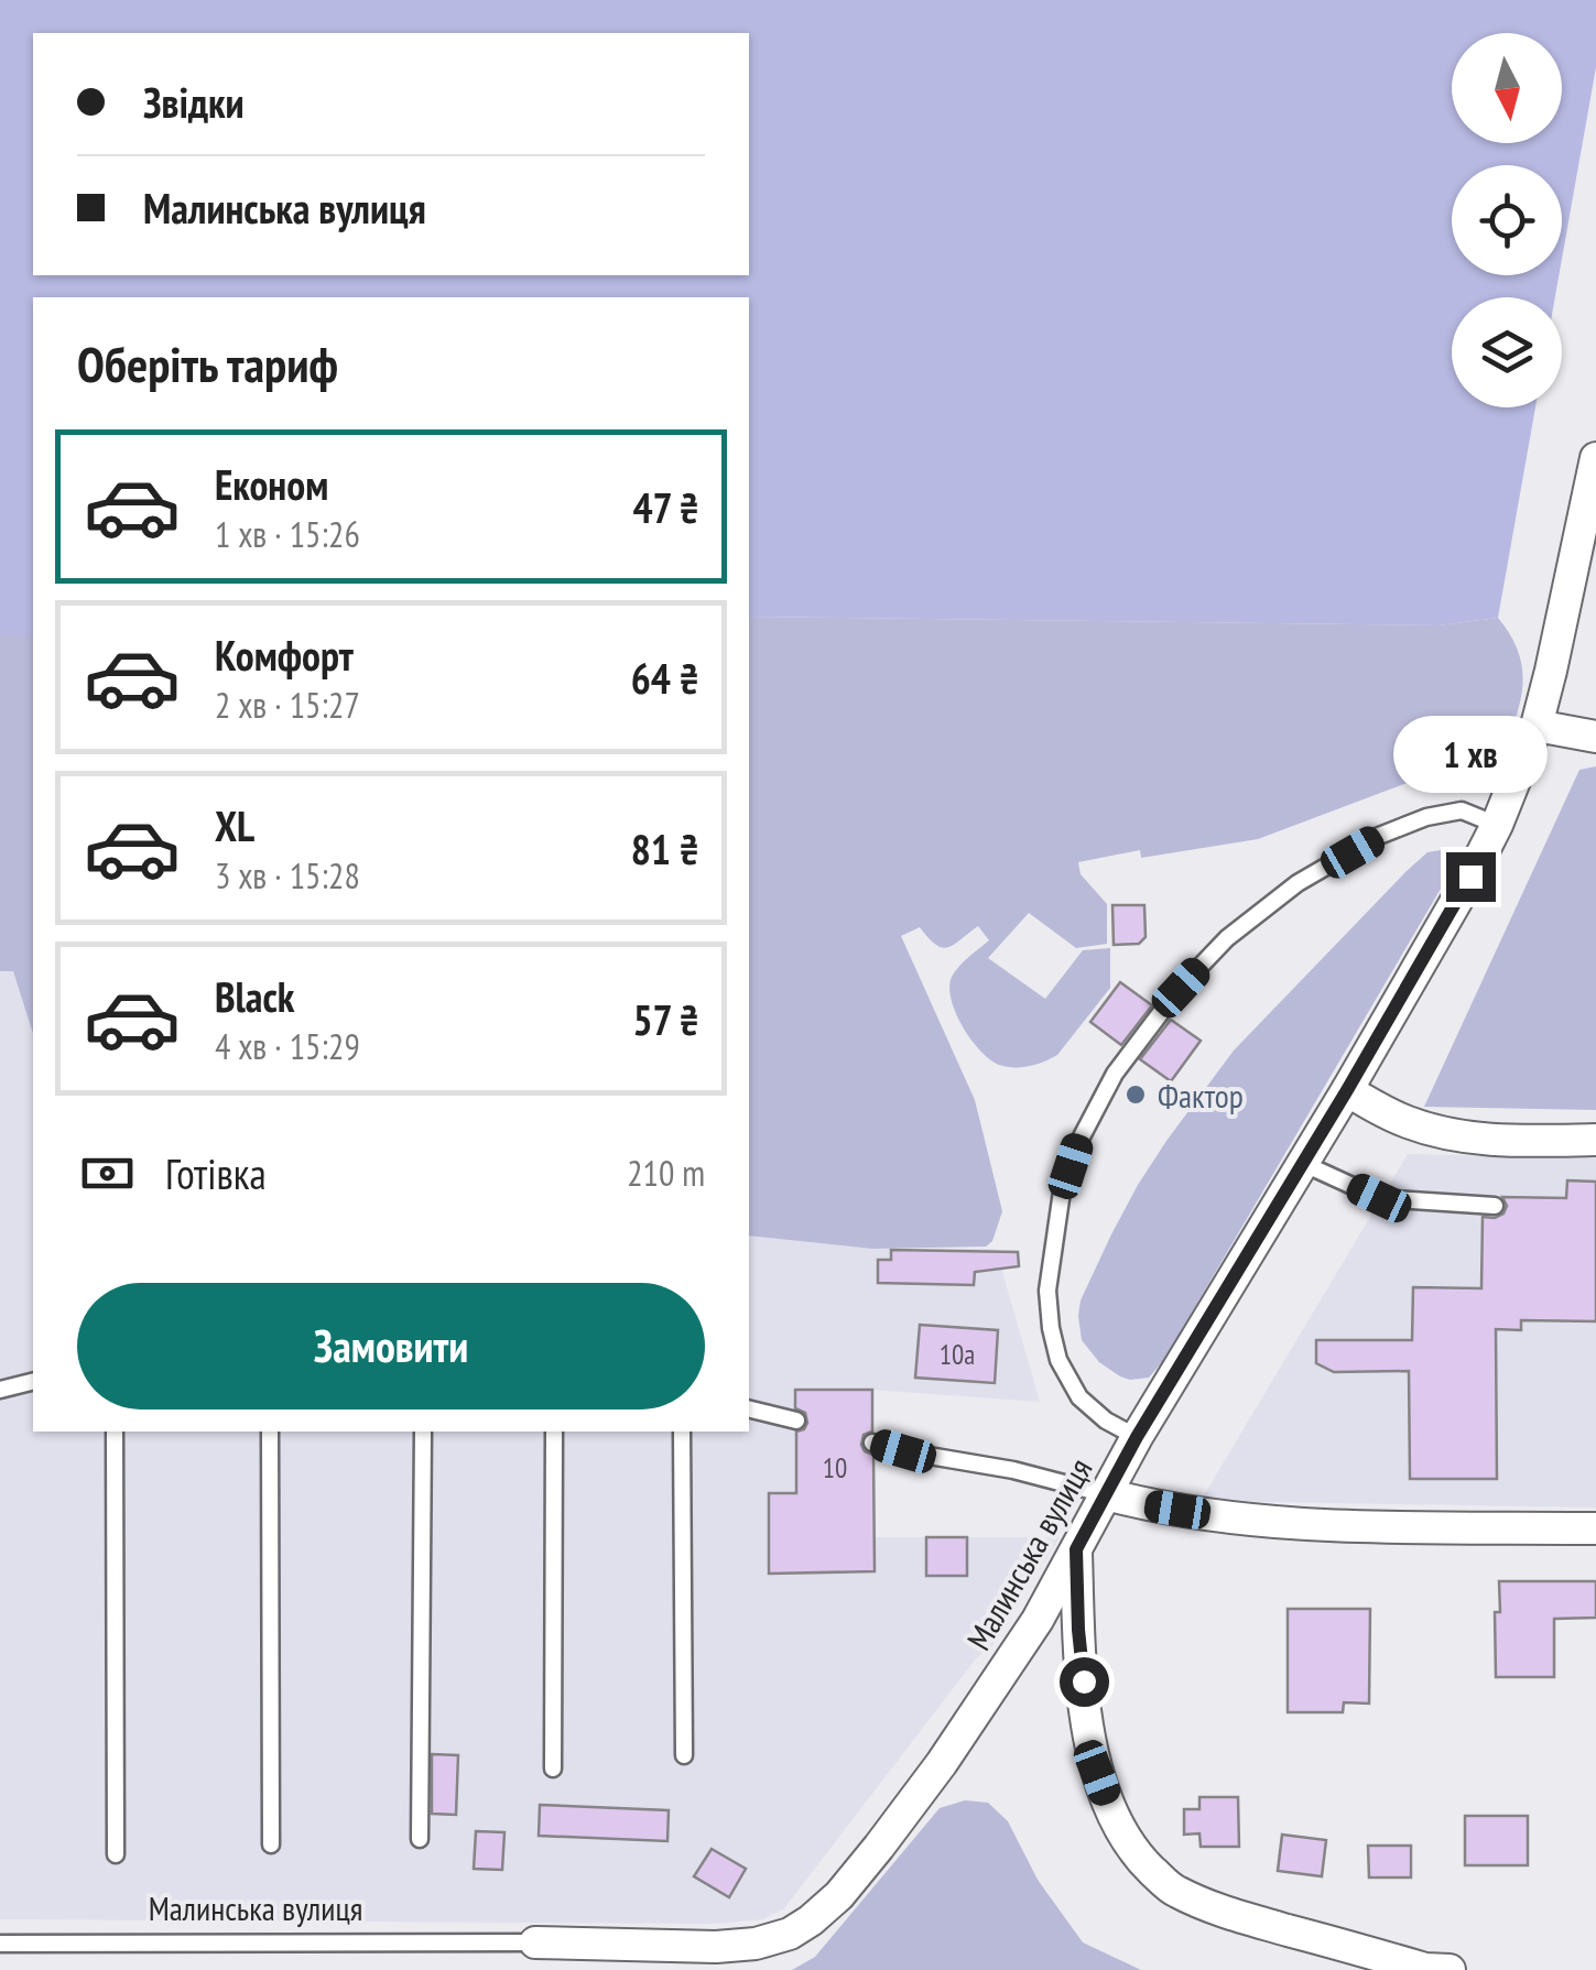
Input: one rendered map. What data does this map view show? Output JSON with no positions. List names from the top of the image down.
{
  "streets": {
    "street": ["Малинська вулиця"]
  },
  "places": ["Фактор"],
  "house_numbers": ["10а", "10"],
  "north": "bottom",
  "page": {
    "banner": ["Звідки", "Малинська вулиця"],
    "heading": "Оберіть тариф",
    "list": [
      {
        "name": "Економ",
        "note": "1 хв · 15:26",
        "value": "47 ₴"
      },
      {
        "name": "Комфорт",
        "note": "2 хв · 15:27",
        "value": "64 ₴"
      },
      {
        "name": "XL",
        "note": "3 хв · 15:28",
        "value": "81 ₴"
      },
      {
        "name": "Black",
        "note": "4 хв · 15:29",
        "value": "57 ₴"
      }
    ],
    "bubble": "1 хв",
    "pay": ["Готівка", "210 m"],
    "buttons": "Замовити"
  }
}
